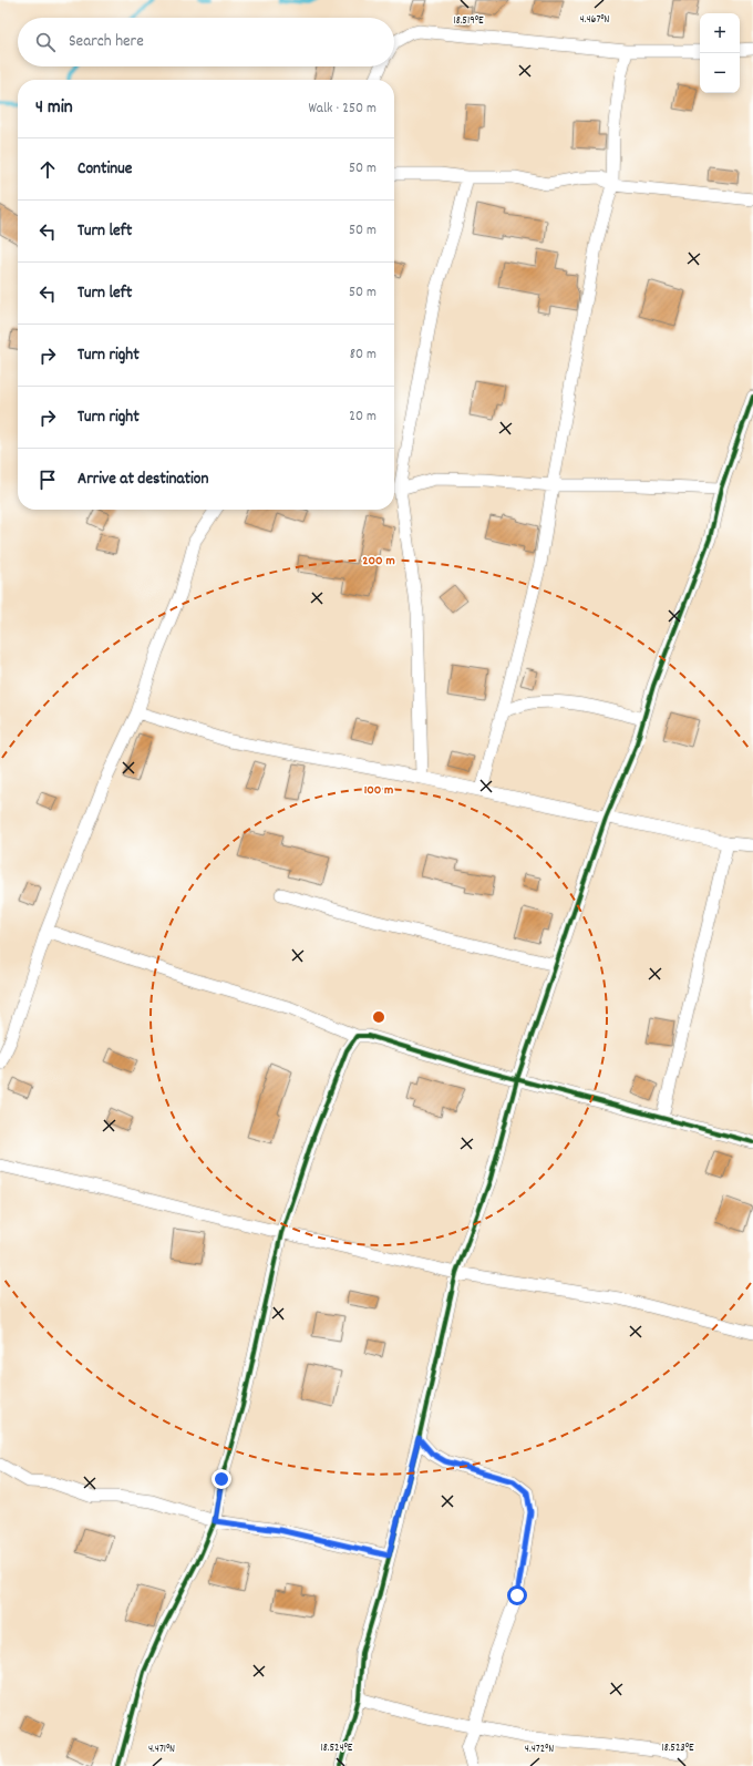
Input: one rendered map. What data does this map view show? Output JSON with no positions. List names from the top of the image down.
{
  "page": {
    "map_buttons": ["+", "−"],
    "search": "Search here",
    "heading": ["4 min", "Walk · 250 m"],
    "list": [
      ["Continue", "50 m"],
      ["Turn left", "50 m"],
      ["Turn left", "50 m"],
      ["Turn right", "80 m"],
      ["Turn right", "20 m"],
      "Arrive at destination"
    ]
  },
  "coordinates": [
    "4.467°N",
    "18.519°E",
    "18.524°E",
    "18.523°E",
    "4.471°N",
    "4.472°N"
  ],
  "rings": ["200 m", "100 m"]
}
